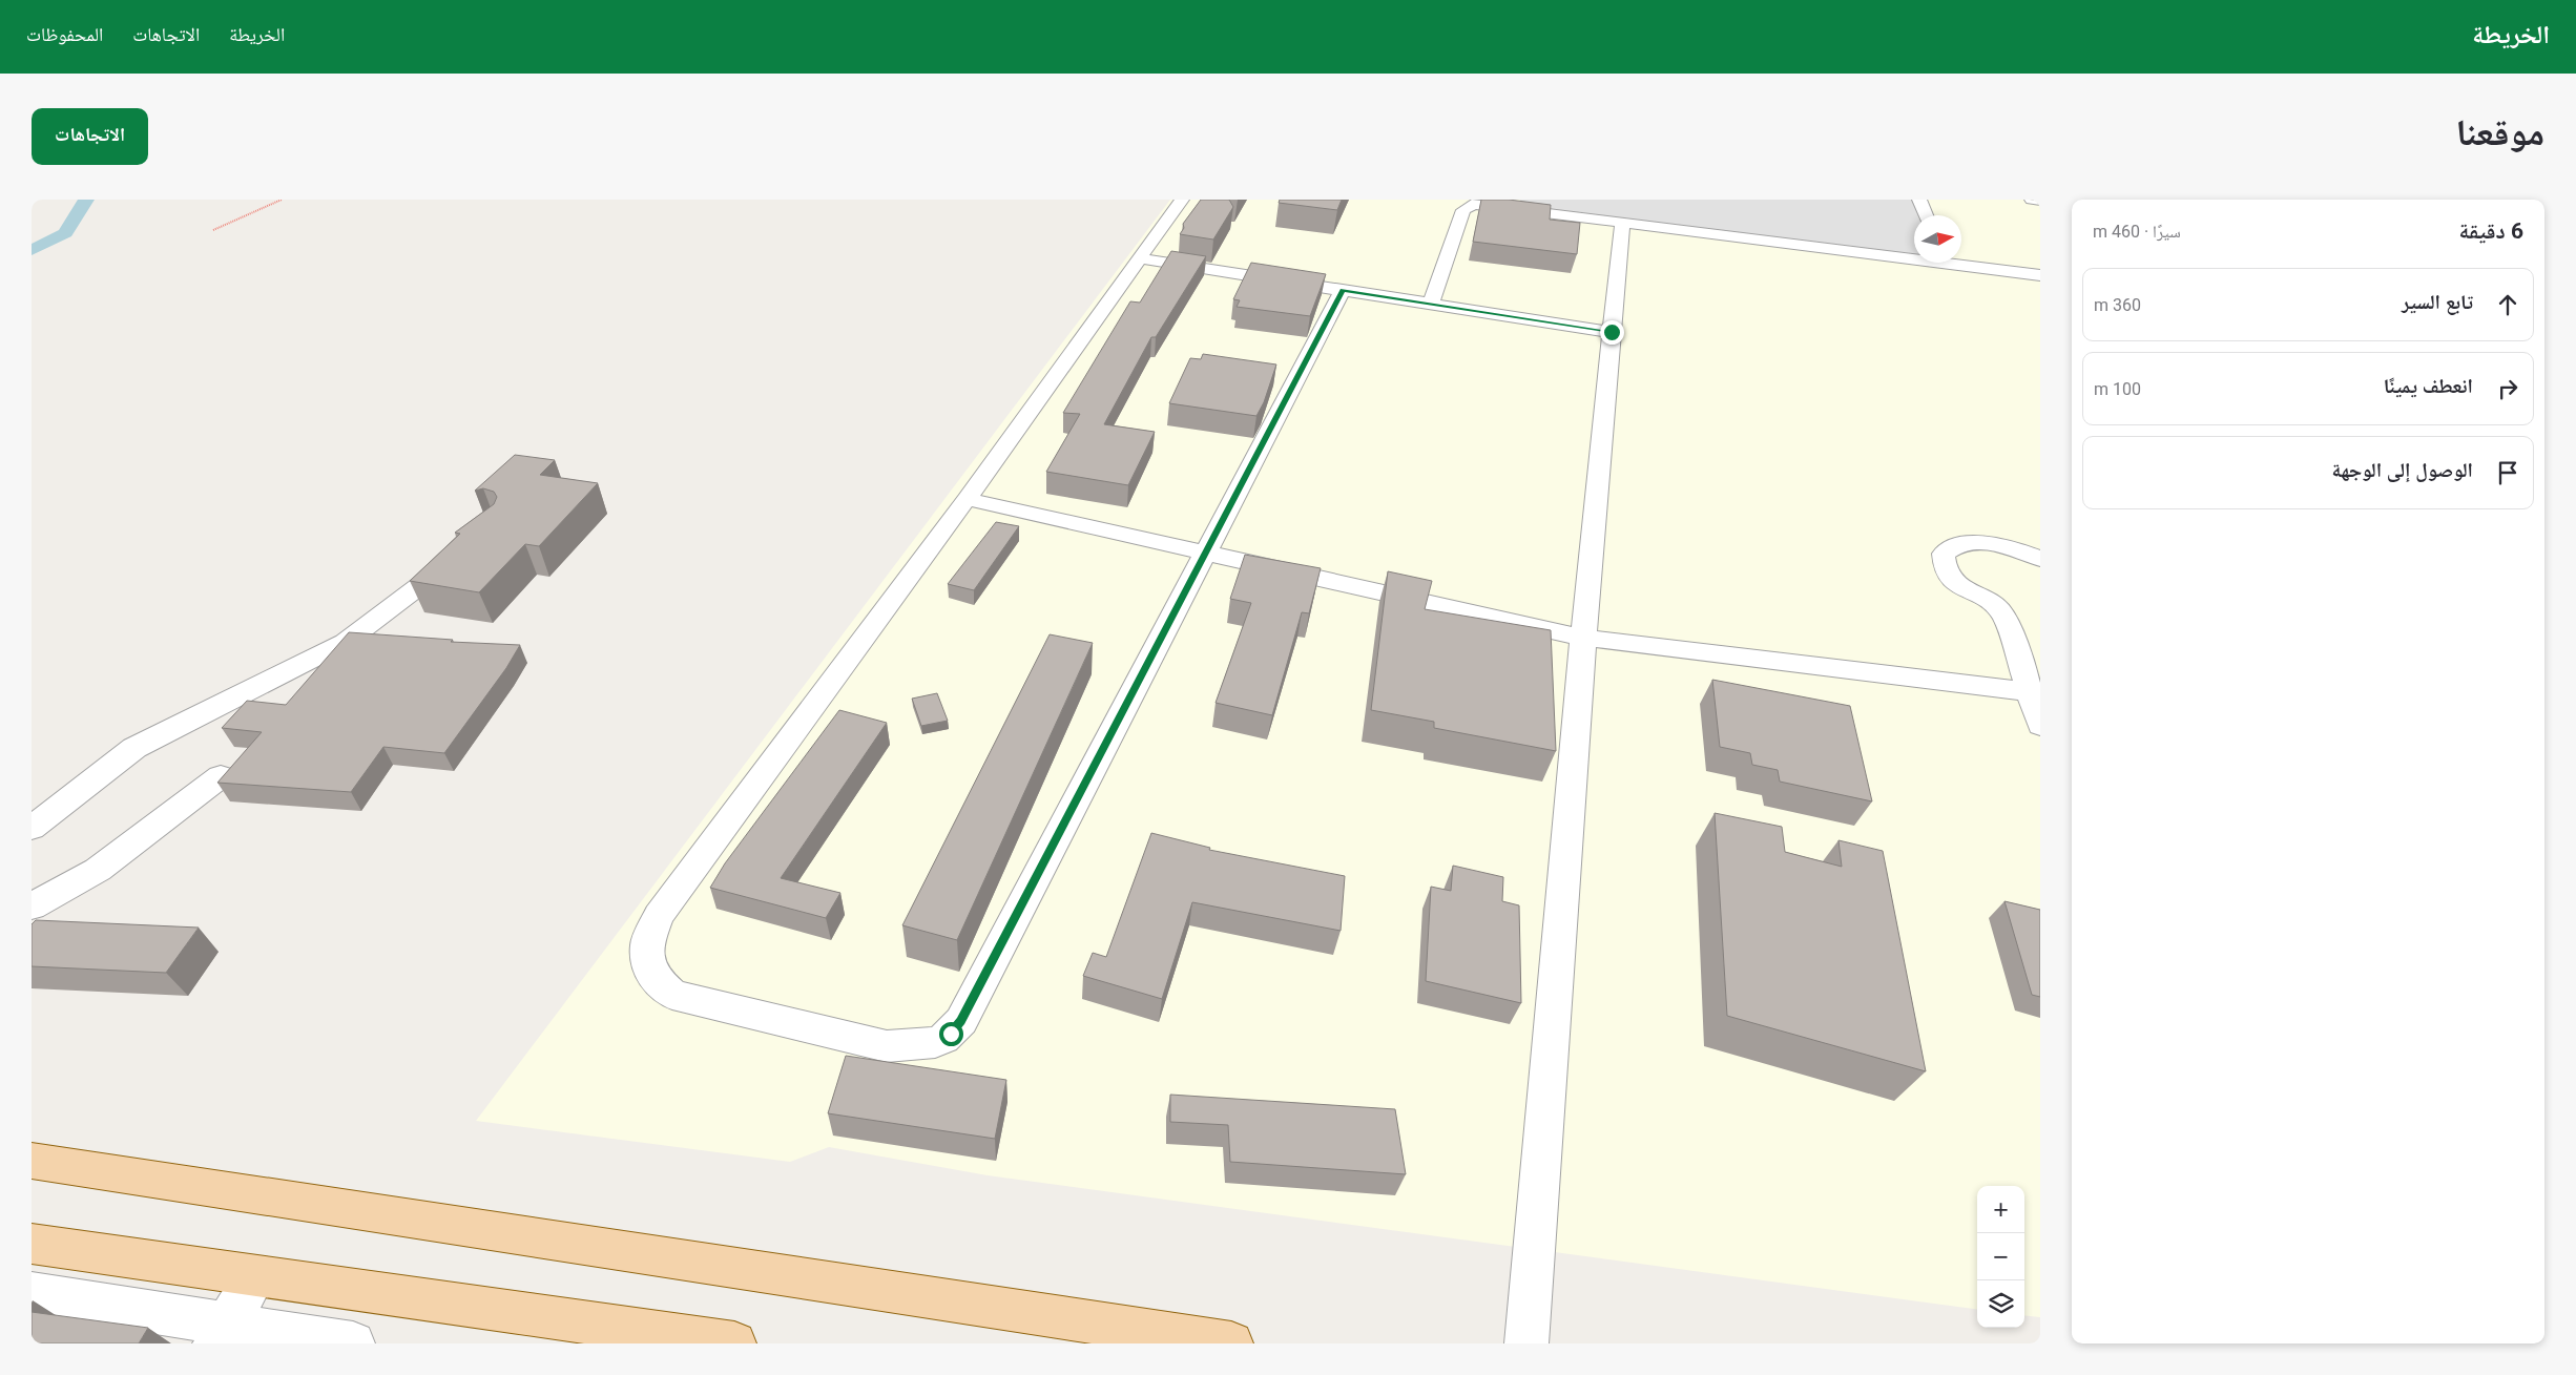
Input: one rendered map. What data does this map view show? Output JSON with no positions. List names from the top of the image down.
{
  "north": "right",
  "page": {
    "header": "الخريطة",
    "nav": ["الخريطة", "الاتجاهات", "المحفوظات"],
    "title": "موقعنا",
    "buttons": "الاتجاهات",
    "heading": ["6 دقيقة", "سيرًا · 460 m"],
    "list": [
      ["تابع السير", "360 m"],
      ["انعطف يمينًا", "100 m"],
      "الوصول إلى الوجهة"
    ],
    "map_buttons": ["+", "−"]
  }
}
